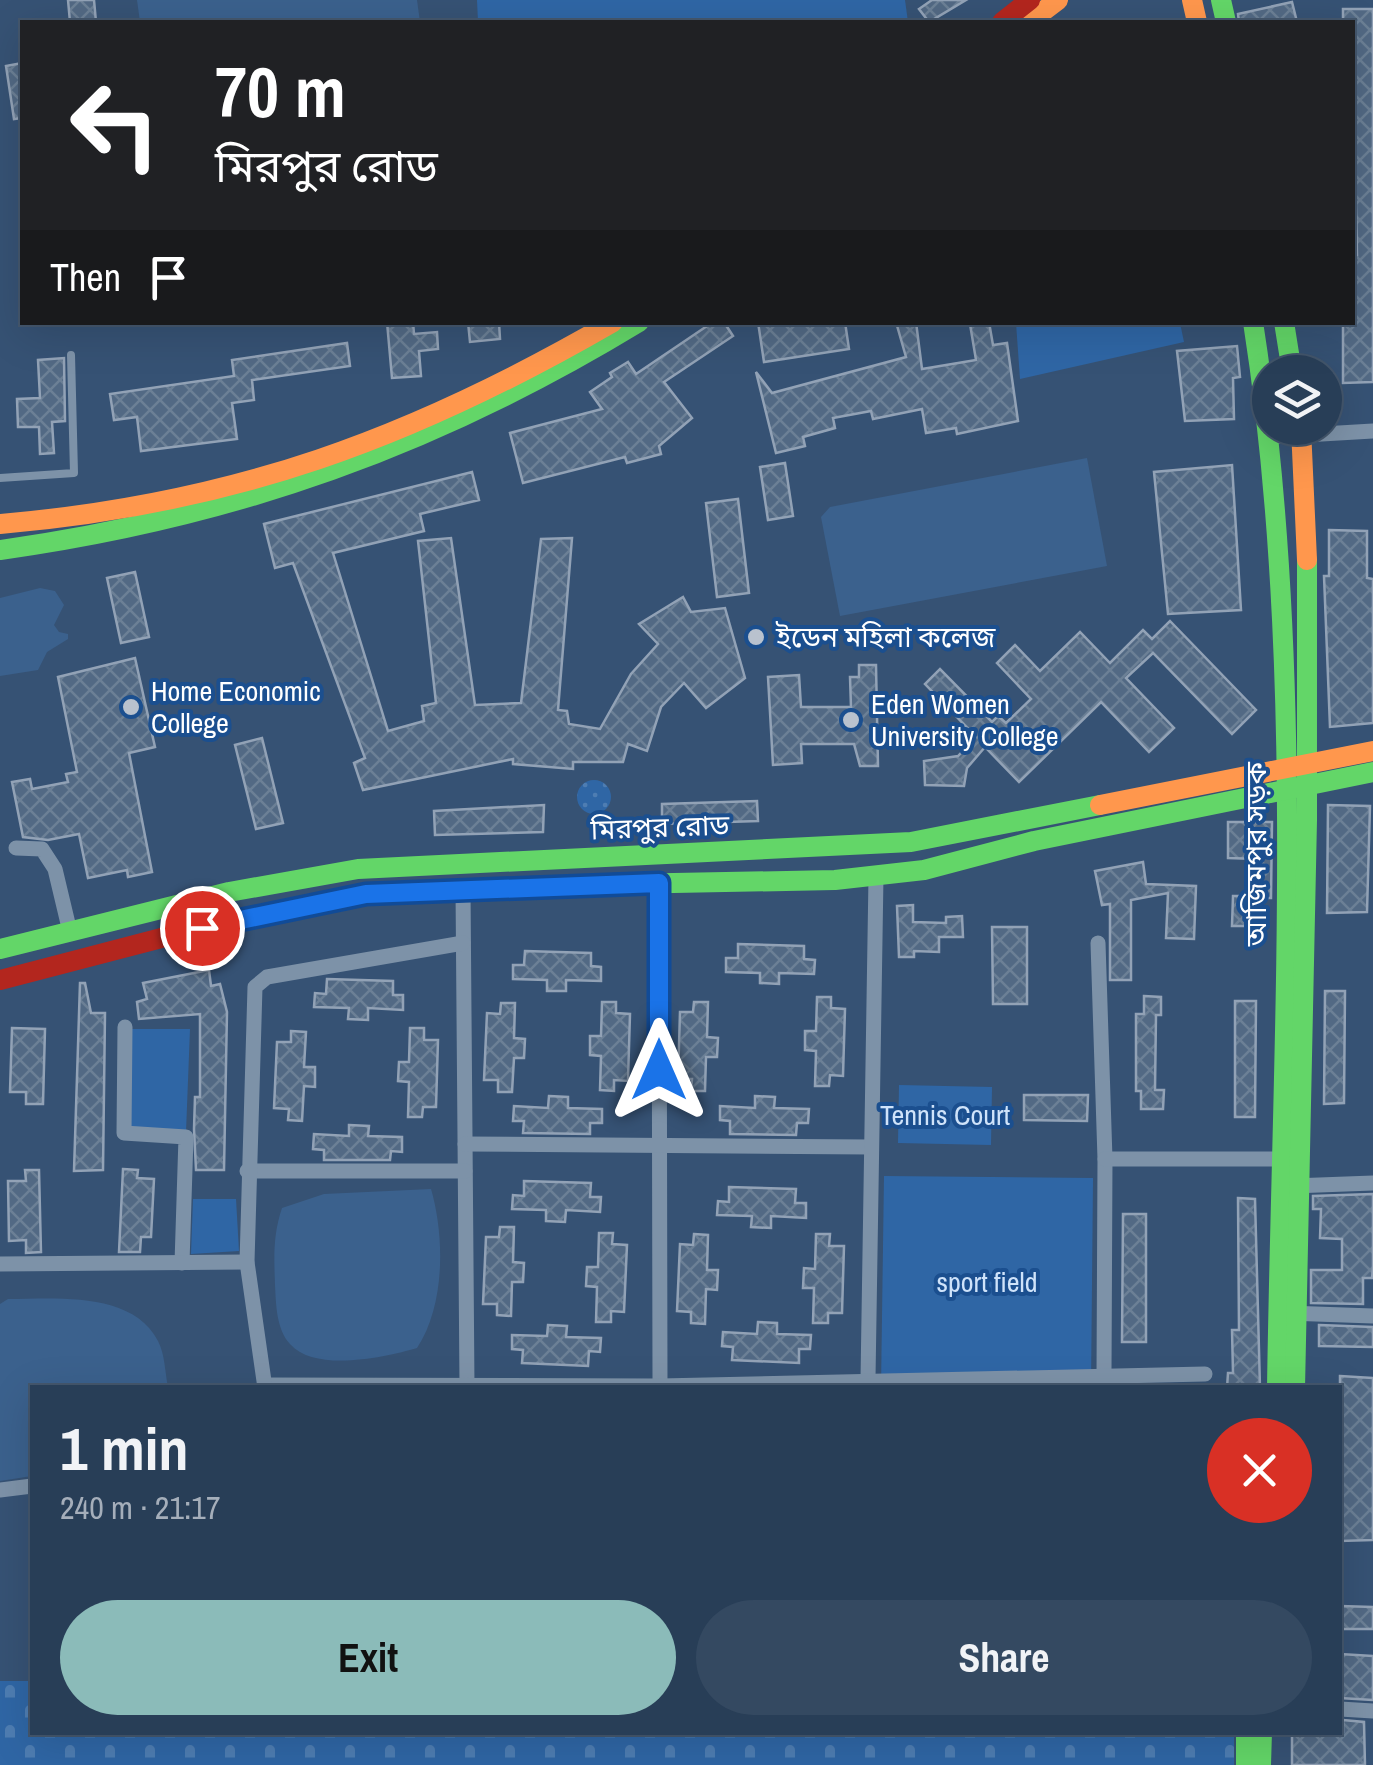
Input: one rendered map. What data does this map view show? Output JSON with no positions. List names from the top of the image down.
{
  "streets": {
    "main road": ["মিরপুর রোড", "আজিমপুর সড়ক"]
  },
  "crossings": [
    ["মিরপুর রোড", "আজিমপুর সড়ক"]
  ],
  "parks": ["Tennis Court", "sport field"],
  "places": ["ইডেন মহিলা কলেজ", "Home Economic College", "Eden Women University College"],
  "page": {
    "turn": ["70 m", "মিরপুর রোড"],
    "then": "Then",
    "heading": ["1 min", "240 m · 21:17"],
    "buttons": ["Exit", "Share"]
  }
}
